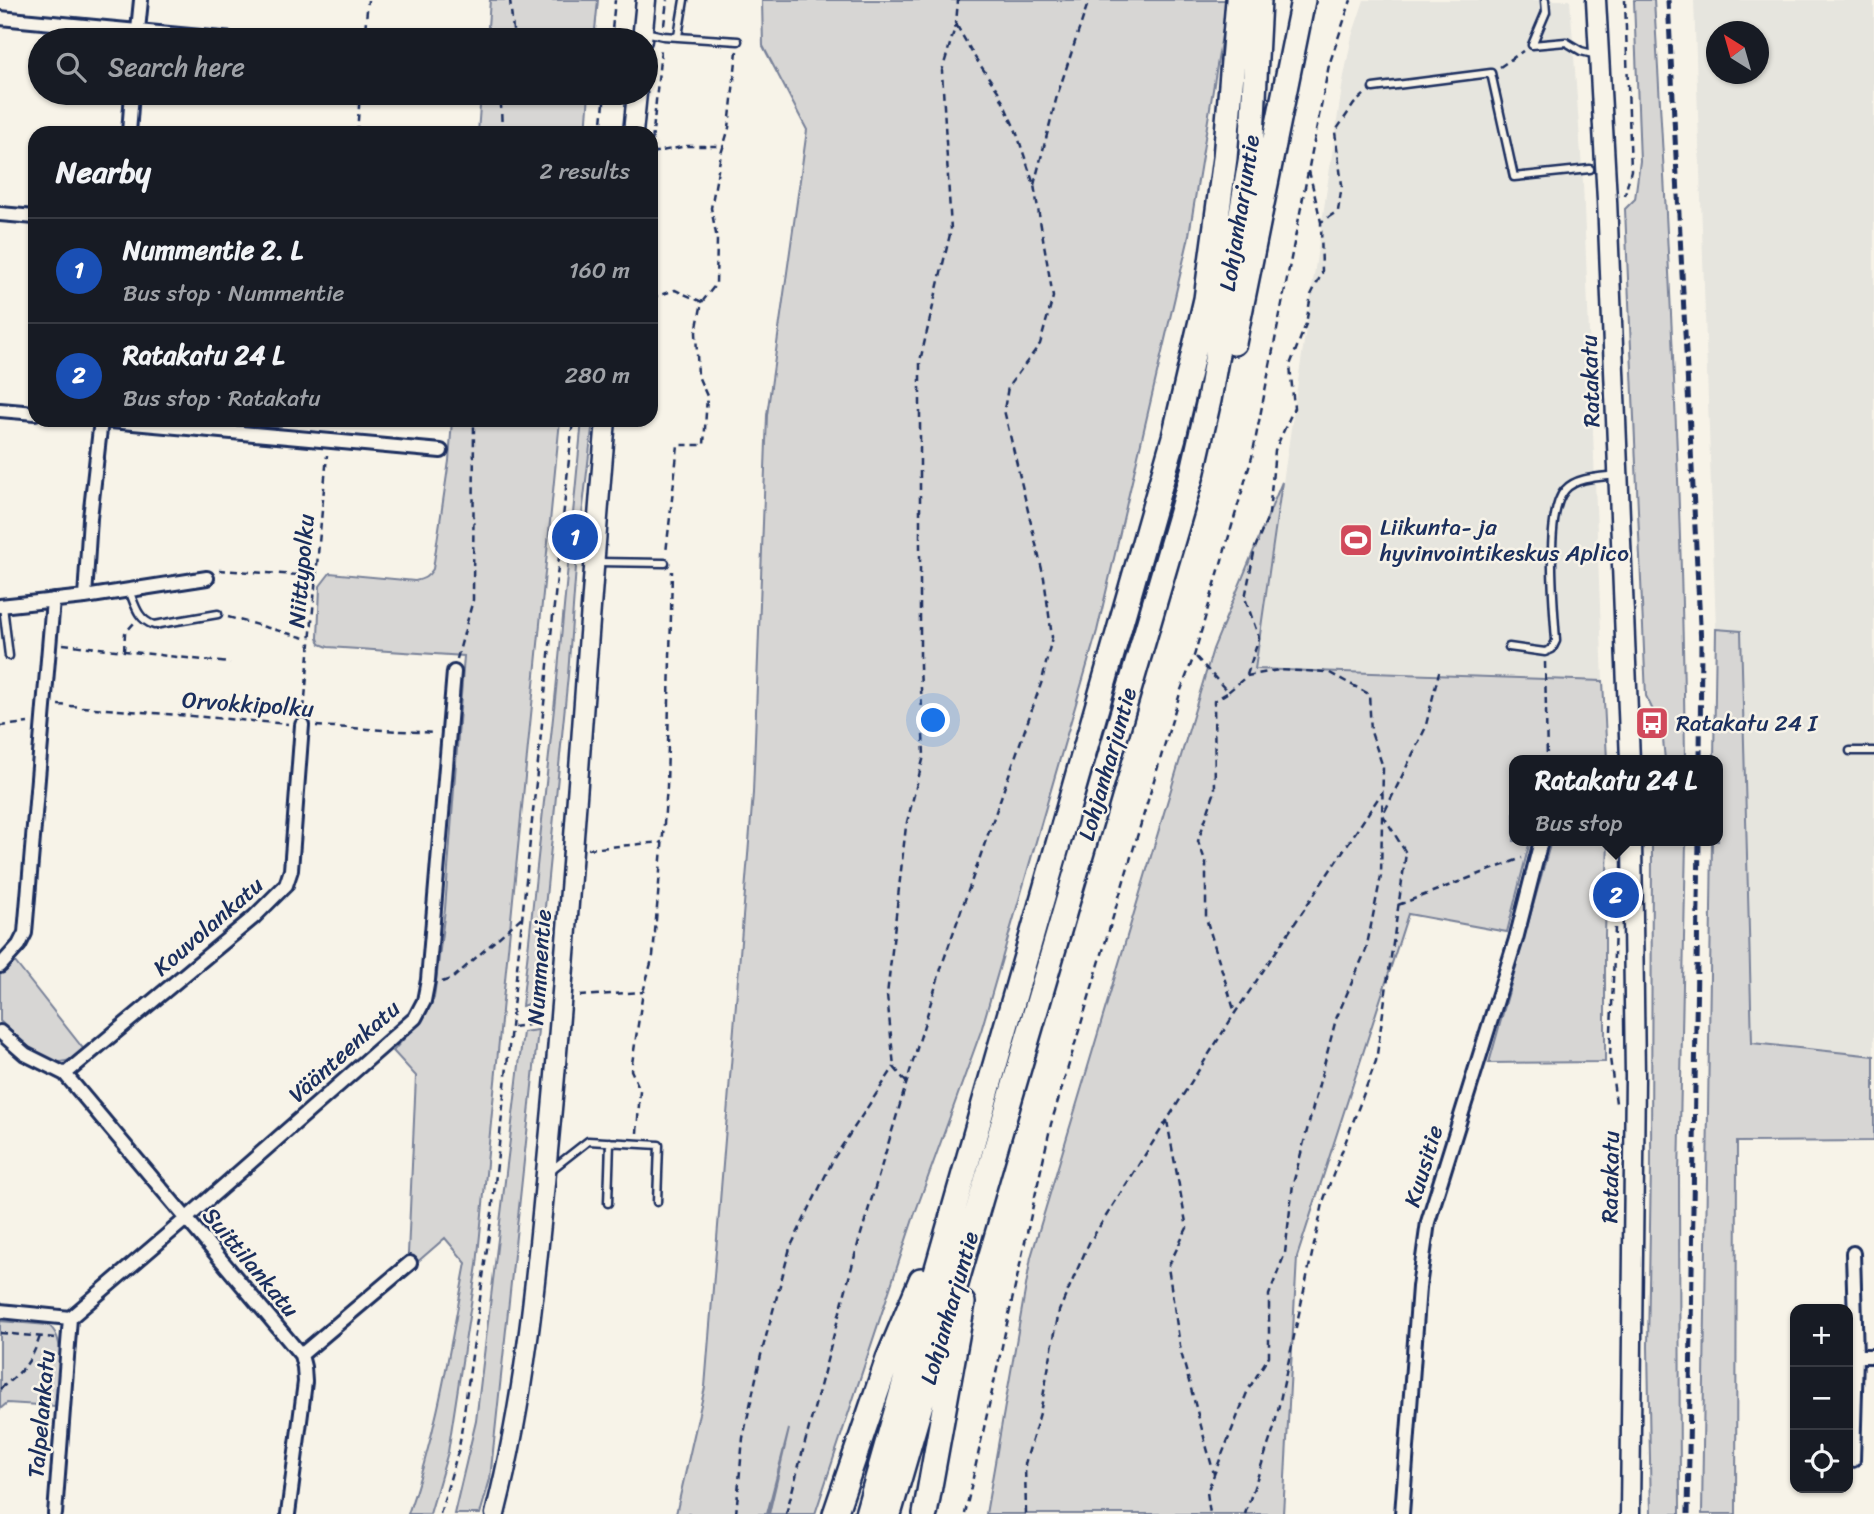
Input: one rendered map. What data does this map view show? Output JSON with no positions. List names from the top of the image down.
{
  "streets": {
    "highway": ["Lohjanharjuntie"],
    "street": [
      "Ratakatu",
      "Kouvolankatu",
      "Nummentie",
      "Väänteenkatu",
      "Kuusitie",
      "Suittilankatu",
      "Talpelankatu"
    ],
    "path": ["Niittypolku", "Orvokkipolku"]
  },
  "crossings": [
    ["Niittypolku", "Orvokkipolku"],
    ["Niittypolku", "Kouvolankatu"],
    ["Orvokkipolku", "Kouvolankatu"],
    ["Orvokkipolku", "Väänteenkatu"],
    ["Kouvolankatu", "Suittilankatu"],
    ["Väänteenkatu", "Suittilankatu"],
    ["Väänteenkatu", "Talpelankatu"]
  ],
  "places": {
    "sports": ["Liikunta- ja hyvinvointikeskus Aplico"],
    "bus stop": ["Ratakatu 24 I"]
  },
  "north": "top left",
  "page": {
    "search": "Search here",
    "heading": ["Nearby", "2 results"],
    "list": [
      {
        "mark": "1",
        "name": "Nummentie 2. L",
        "note": "Bus stop · Nummentie",
        "value": "160 m"
      },
      {
        "mark": "2",
        "name": "Ratakatu 24 L",
        "note": "Bus stop · Ratakatu",
        "value": "280 m"
      }
    ],
    "pins": ["1", "2"],
    "popup": ["Ratakatu 24 L", "Bus stop"],
    "map_buttons": ["+", "−"]
  }
}
